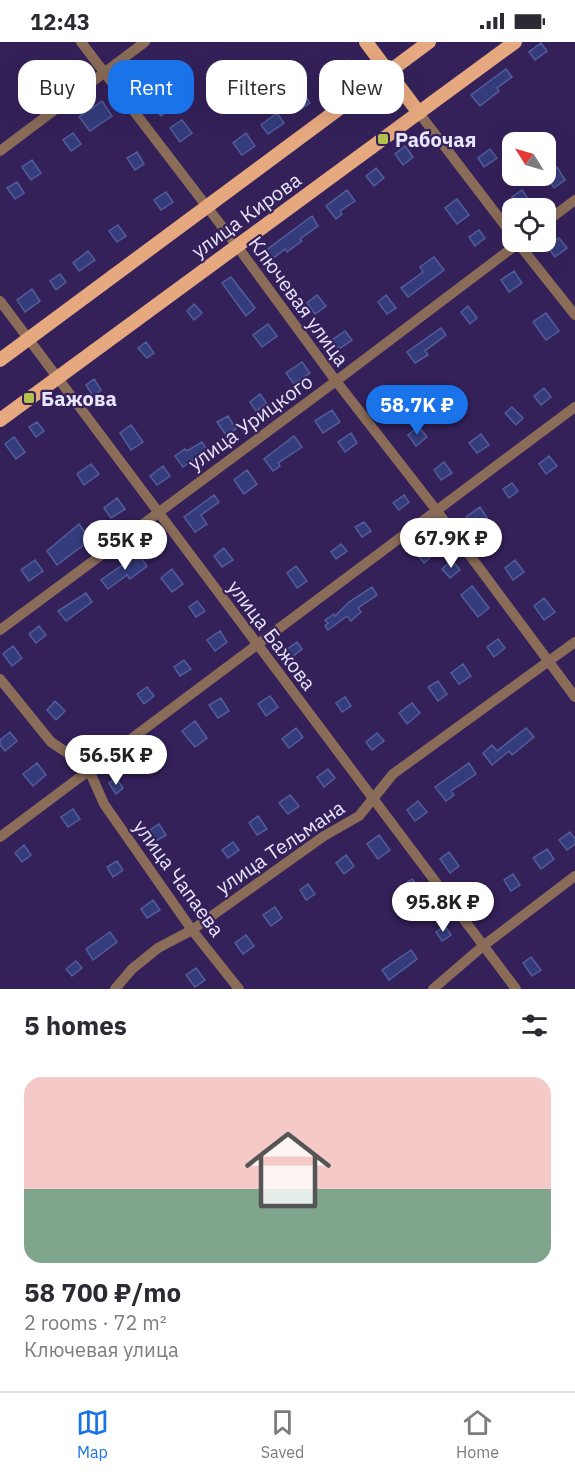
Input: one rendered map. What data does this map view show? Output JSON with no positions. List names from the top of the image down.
{
  "streets": {
    "main road": ["улица Кирова"],
    "street": [
      "Ключевая улица",
      "улица Урицкого",
      "улица Бажова",
      "улица Тельмана",
      "улица Чапаева"
    ]
  },
  "crossings": [
    ["улица Кирова", "Ключевая улица"],
    ["улица Кирова", "улица Бажова"],
    ["Ключевая улица", "улица Урицкого"],
    ["Ключевая улица", "улица Тельмана"],
    ["улица Урицкого", "улица Бажова"],
    ["улица Бажова", "улица Тельмана"],
    ["улица Тельмана", "улица Чапаева"]
  ],
  "places": {
    "transit": ["Рабочая", "Бажова"]
  },
  "north": "top left",
  "page": {
    "status": "12:43",
    "chip": [
      "Buy",
      "Rent",
      "Filters",
      "New"
    ],
    "price": [
      "58.7K ₽",
      "67.9K ₽",
      "55K ₽",
      "56.5K ₽",
      "95.8K ₽"
    ],
    "heading": "5 homes",
    "list": [
      {
        "name": "58 700 ₽/mo",
        "note": "2 rooms · 72 m² · Ключевая улица"
      }
    ],
    "tabs": ["Map", "Saved", "Home"]
  }
}
